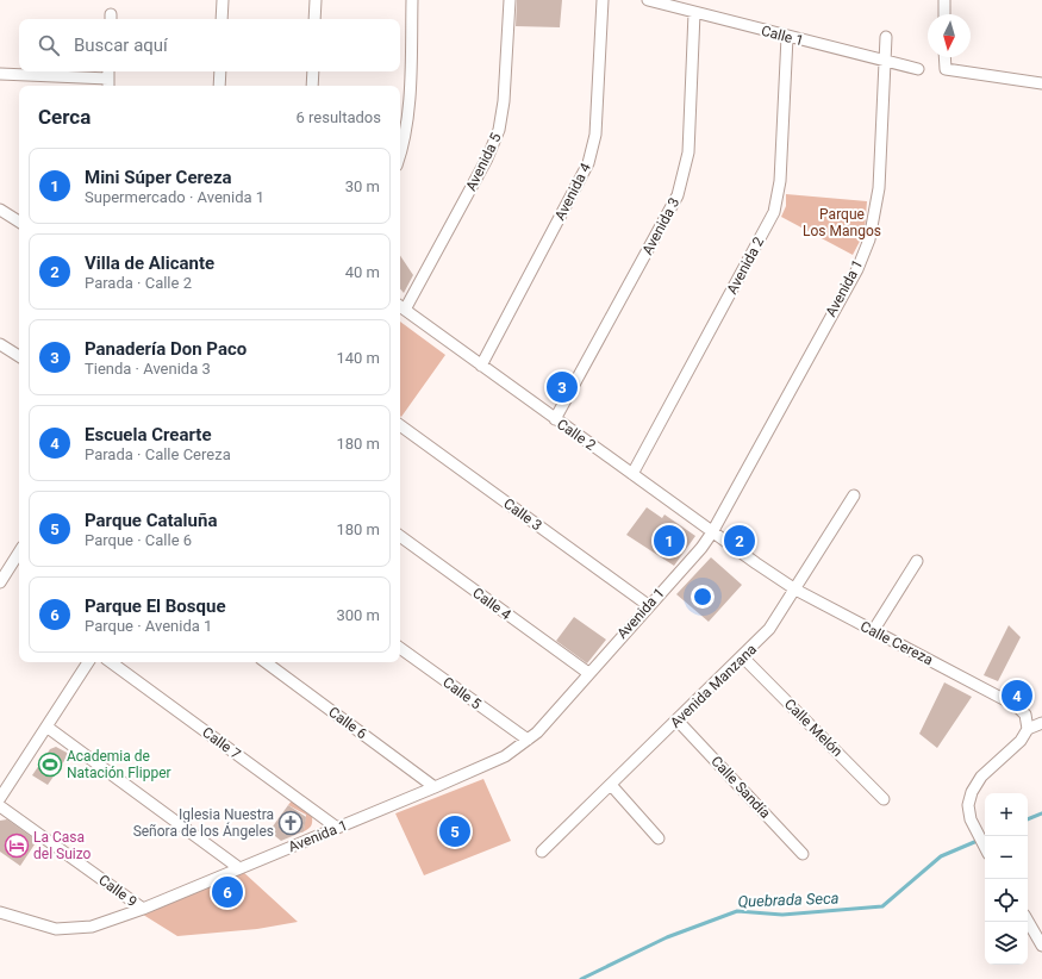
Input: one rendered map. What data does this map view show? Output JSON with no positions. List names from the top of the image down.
{
  "streets": {
    "street": [
      "Calle 1",
      "Avenida 5",
      "Avenida 4",
      "Avenida 3",
      "Avenida 2",
      "Avenida 1",
      "Calle 2",
      "Calle 3",
      "Calle 4",
      "Calle Cereza",
      "Avenida Manzana",
      "Calle 5",
      "Calle 6",
      "Calle Melón",
      "Calle 7",
      "Calle Sandía",
      "Calle 9"
    ]
  },
  "crossings": [
    ["Calle 1", "Avenida 3"],
    ["Calle 1", "Avenida 2"],
    ["Calle 1", "Avenida 1"],
    ["Avenida 5", "Calle 2"],
    ["Avenida 4", "Calle 2"],
    ["Avenida 3", "Calle 2"],
    ["Avenida 2", "Calle 2"],
    ["Avenida 1", "Calle 2"],
    ["Avenida 1", "Calle 3"],
    ["Avenida 1", "Calle 4"],
    ["Avenida 1", "Calle 5"],
    ["Avenida 1", "Calle 6"],
    ["Avenida 1", "Calle 7"],
    ["Avenida 1", "Calle 9"],
    ["Calle 2", "Calle Cereza"],
    ["Calle Cereza", "Avenida Manzana"],
    ["Avenida Manzana", "Calle Melón"],
    ["Avenida Manzana", "Calle Sandía"]
  ],
  "water": ["Quebrada Seca"],
  "parks": ["Parque Los Mangos"],
  "places": {
    "sports": ["Academia de Natación Flipper"],
    "church": ["Iglesia Nuestra Señora de los Ángeles"],
    "hotel": ["La Casa del Suizo"]
  },
  "north": "bottom",
  "page": {
    "search": "Buscar aquí",
    "heading": ["Cerca", "6 resultados"],
    "list": [
      {
        "mark": "1",
        "name": "Mini Súper Cereza",
        "note": "Supermercado · Avenida 1",
        "value": "30 m"
      },
      {
        "mark": "2",
        "name": "Villa de Alicante",
        "note": "Parada · Calle 2",
        "value": "40 m"
      },
      {
        "mark": "3",
        "name": "Panadería Don Paco",
        "note": "Tienda · Avenida 3",
        "value": "140 m"
      },
      {
        "mark": "4",
        "name": "Escuela Crearte",
        "note": "Parada · Calle Cereza",
        "value": "180 m"
      },
      {
        "mark": "5",
        "name": "Parque Cataluña",
        "note": "Parque · Calle 6",
        "value": "180 m"
      },
      {
        "mark": "6",
        "name": "Parque El Bosque",
        "note": "Parque · Avenida 1",
        "value": "300 m"
      }
    ],
    "pins": [
      "3",
      "1",
      "2",
      "4",
      "5",
      "6"
    ],
    "map_buttons": ["+", "−"]
  }
}
